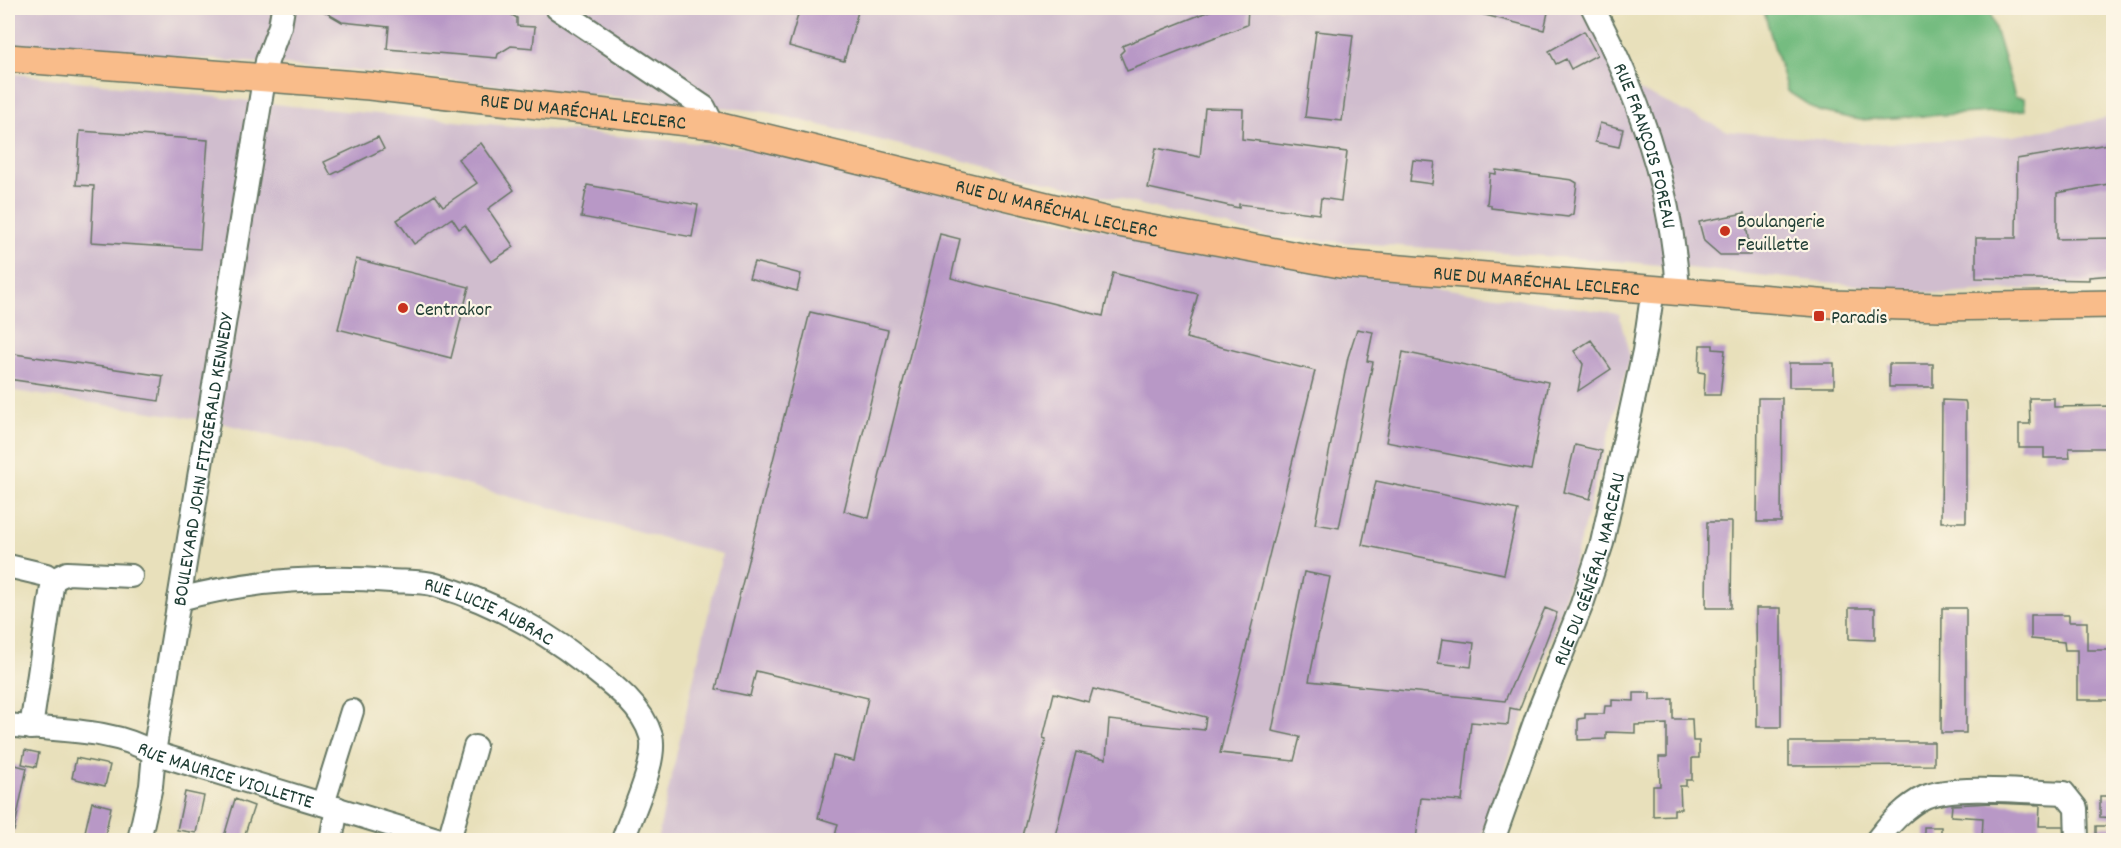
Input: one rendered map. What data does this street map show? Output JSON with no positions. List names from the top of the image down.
{
  "streets": {
    "main road": ["RUE DU MARÉCHAL LECLERC"],
    "street": [
      "RUE FRANÇOIS FOREAU",
      "BOULEVARD JOHN FITZGERALD KENNEDY",
      "RUE DU GÉNÉRAL MARCEAU",
      "RUE LUCIE AUBRAC",
      "RUE MAURICE VIOLLETTE"
    ]
  },
  "crossings": [
    ["RUE DU MARÉCHAL LECLERC", "RUE FRANÇOIS FOREAU"],
    ["RUE DU MARÉCHAL LECLERC", "BOULEVARD JOHN FITZGERALD KENNEDY"],
    ["RUE DU MARÉCHAL LECLERC", "RUE DU GÉNÉRAL MARCEAU"],
    ["RUE FRANÇOIS FOREAU", "RUE DU GÉNÉRAL MARCEAU"],
    ["BOULEVARD JOHN FITZGERALD KENNEDY", "RUE LUCIE AUBRAC"],
    ["BOULEVARD JOHN FITZGERALD KENNEDY", "RUE MAURICE VIOLLETTE"]
  ],
  "places": {
    "other": ["Boulangerie Feuillette", "Centrakor"],
    "transit": ["Paradis"]
  }
}
